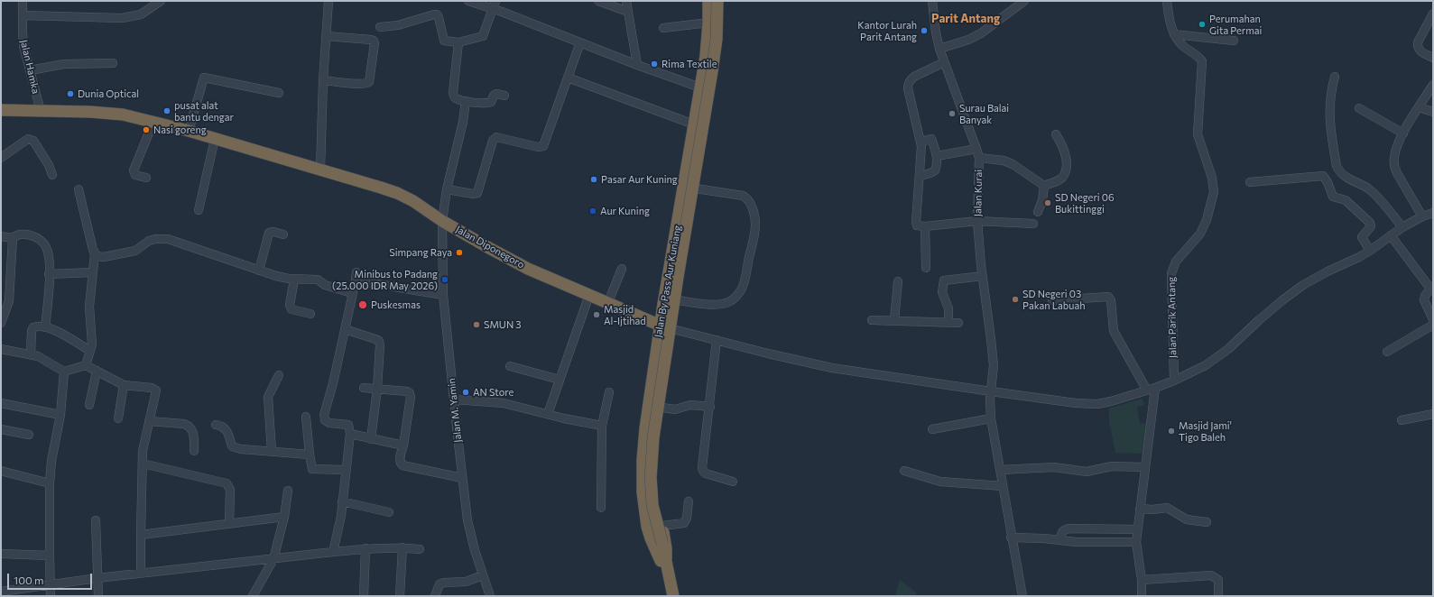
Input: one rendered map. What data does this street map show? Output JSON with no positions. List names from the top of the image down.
{
  "streets": {
    "highway": ["Jalan Diponegoro", "Jalan By Pass Aur Kuniang"],
    "street": [
      "Jalan Hamka",
      "Jalan Kurai",
      "Jalan Parik Antang",
      "Jalan M. Yamin"
    ]
  },
  "crossings": [
    ["Jalan Hamka", "Jalan Diponegoro"],
    ["Jalan Diponegoro", "Jalan By Pass Aur Kuniang"],
    ["Jalan Diponegoro", "Jalan M. Yamin"]
  ],
  "districts": ["Parit Antang"],
  "places": [
    "Perumahan Gita Permai",
    "Kantor Lurah Parit Antang",
    "Rima Textile",
    "Dunia Optical",
    "pusat alat bantu dengar",
    "Surau Balai Banyak",
    "Nasi goreng",
    "Pasar Aur Kuning",
    "SD Negeri 06 Bukittinggi",
    "Aur Kuning",
    "Simpang Raya",
    "Minibus to Padang (25.000 IDR May 2026)",
    "SD Negeri 03 Pakan Labuah",
    "Puskesmas",
    "Masjid Al-Ijtihad",
    "SMUN 3",
    "AN Store",
    "Masjid Jami' Tigo Baleh"
  ],
  "scale_bar": "100 m"
}
